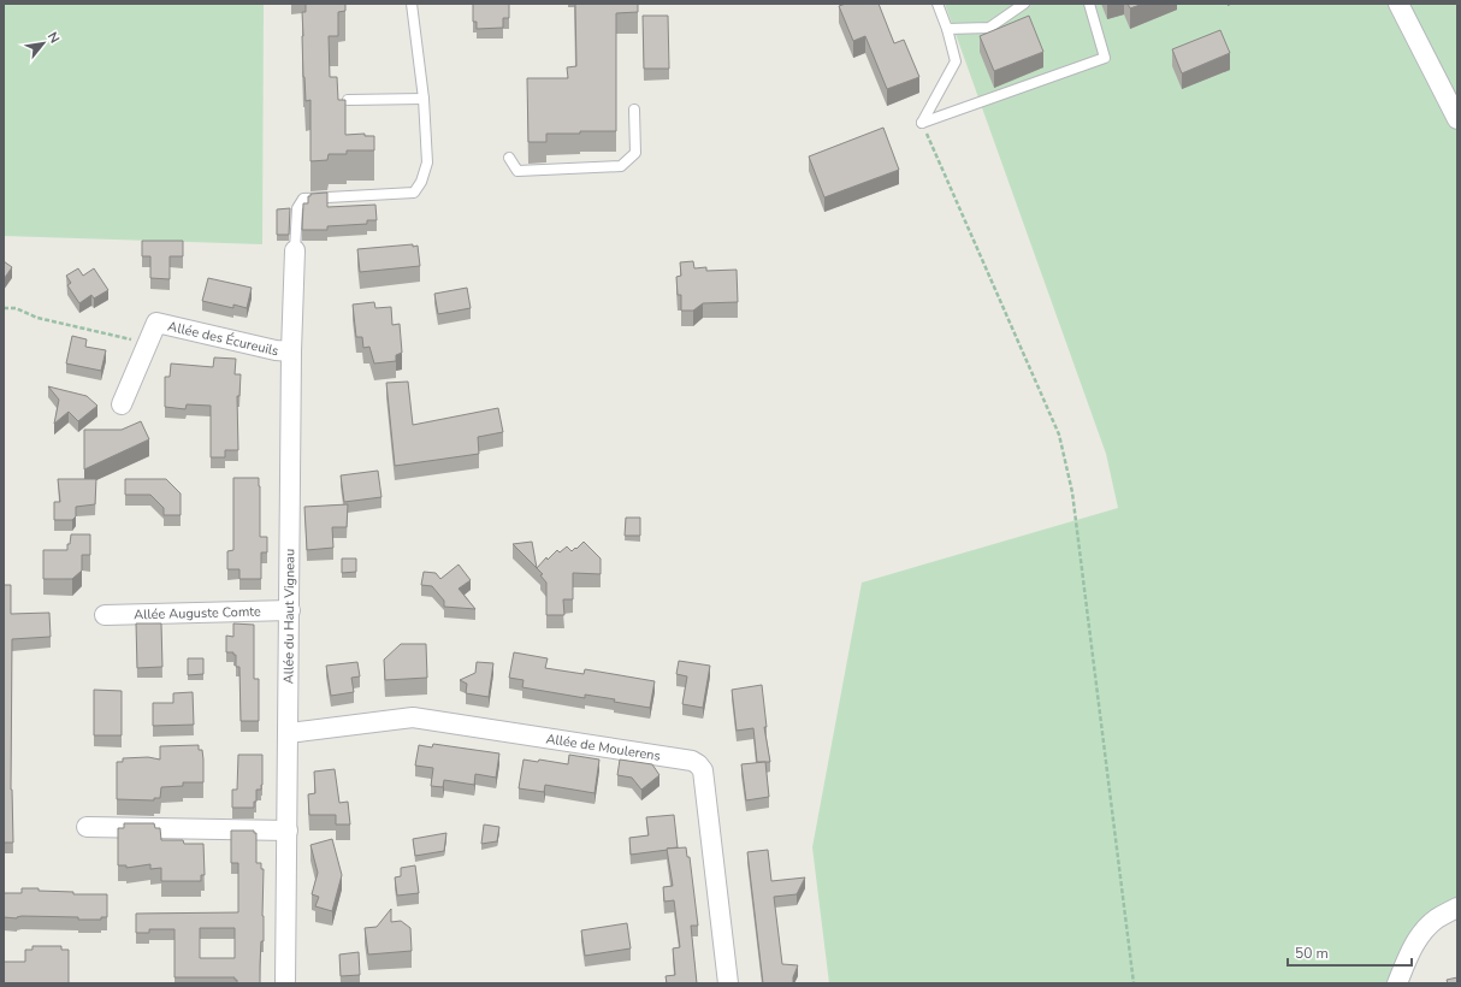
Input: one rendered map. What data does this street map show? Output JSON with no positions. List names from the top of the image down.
{
  "streets": {
    "street": [
      "Allée des Écureuils",
      "Allée Auguste Comte",
      "Allée du Haut Vigneau",
      "Allée de Moulerens"
    ]
  },
  "crossings": [
    ["Allée des Écureuils", "Allée du Haut Vigneau"],
    ["Allée Auguste Comte", "Allée du Haut Vigneau"],
    ["Allée du Haut Vigneau", "Allée de Moulerens"]
  ],
  "scale_bar": "50 m",
  "north": "top right"
}
